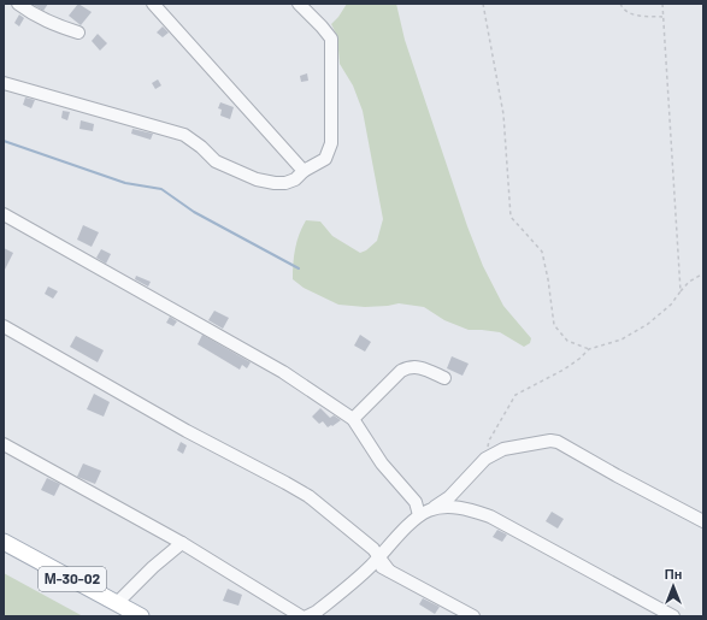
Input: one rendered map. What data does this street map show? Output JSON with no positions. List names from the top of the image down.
{
  "streets": {
    "main road": ["М-30-02"]
  },
  "north": "top"
}
